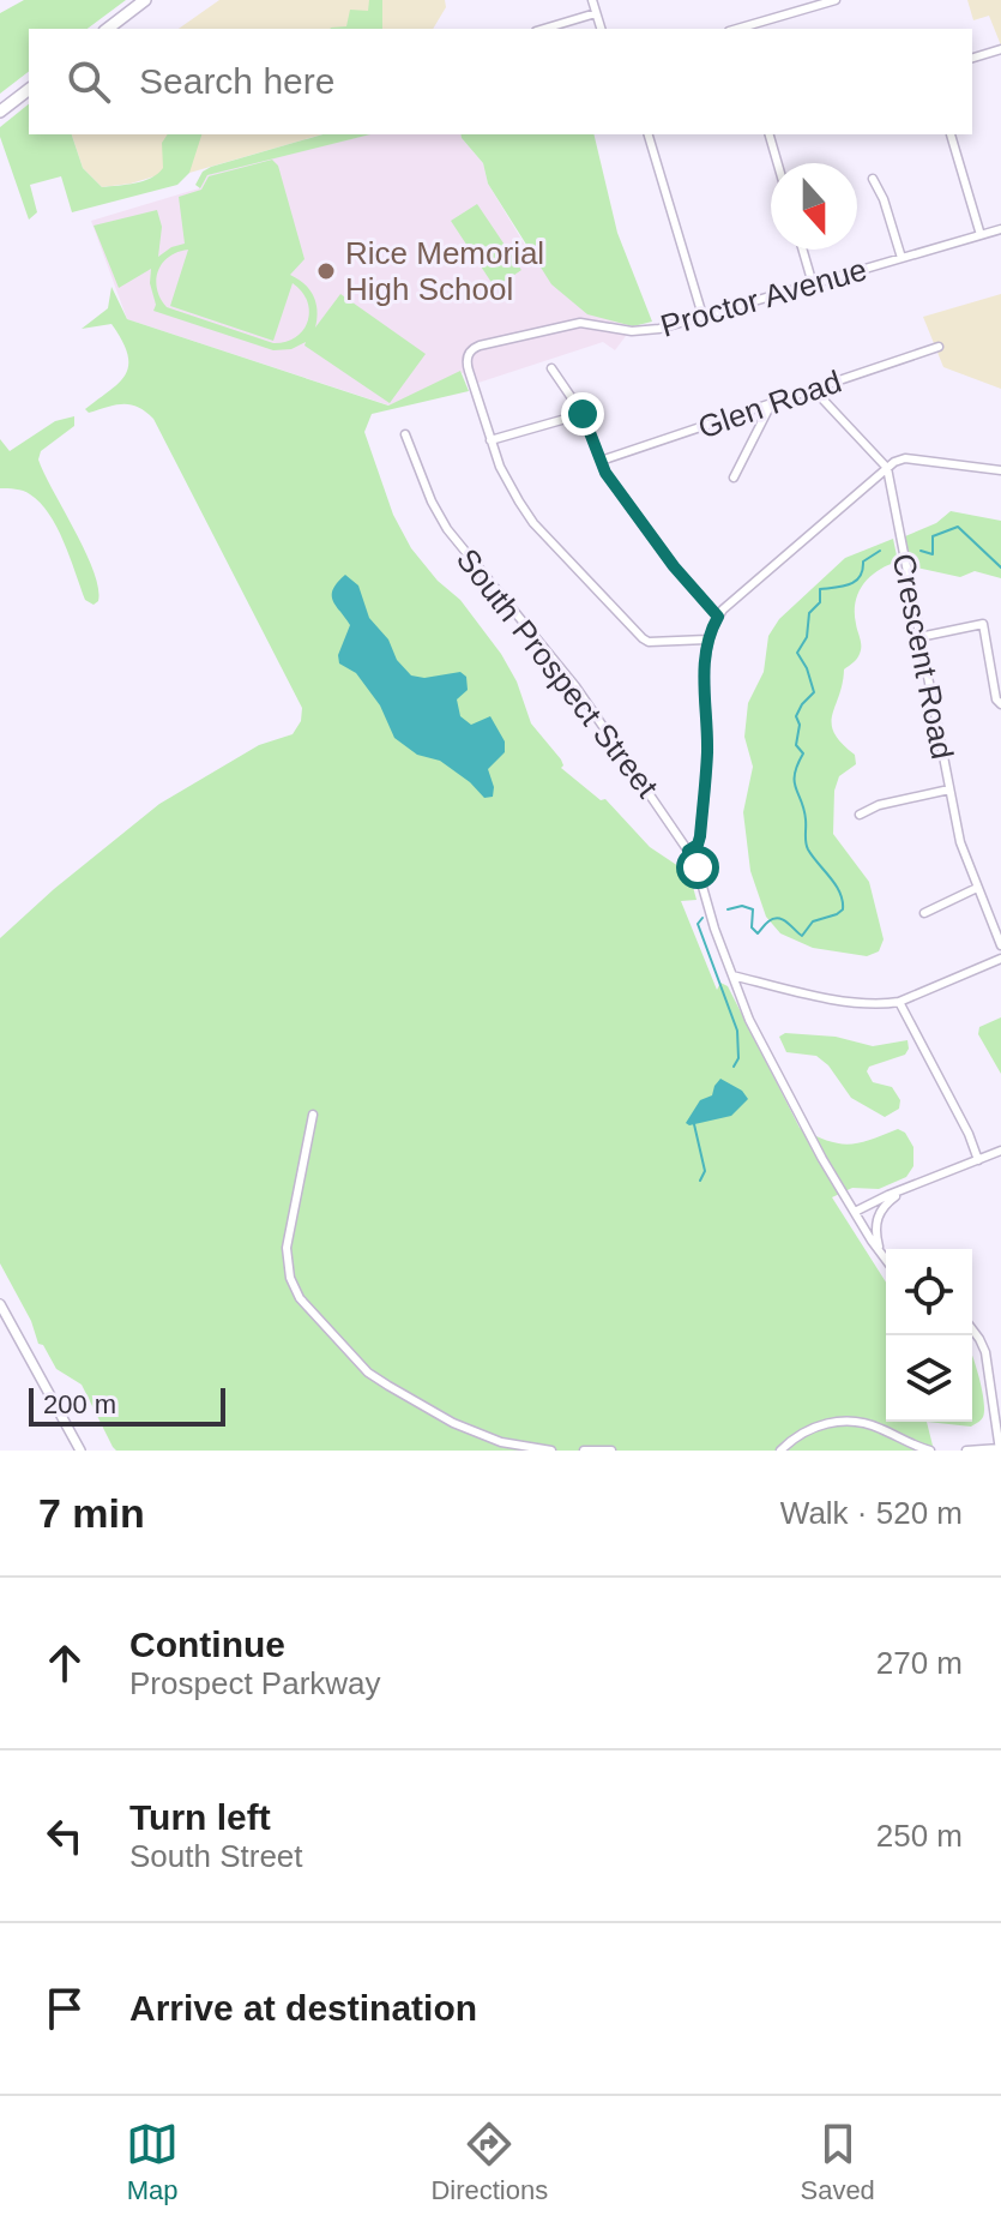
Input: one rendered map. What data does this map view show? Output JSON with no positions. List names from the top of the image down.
{
  "streets": {
    "street": [
      "Proctor Avenue",
      "Glen Road",
      "Crescent Road",
      "South Prospect Street"
    ]
  },
  "places": ["Rice Memorial High School"],
  "scale_bar": "200 m",
  "north": "bottom",
  "page": {
    "search": "Search here",
    "scale": "200 m",
    "heading": ["7 min", "Walk · 520 m"],
    "list": [
      ["Continue", "Prospect Parkway", "270 m"],
      ["Turn left", "South Street", "250 m"],
      "Arrive at destination"
    ],
    "nav": ["Map", "Directions", "Saved"]
  }
}
